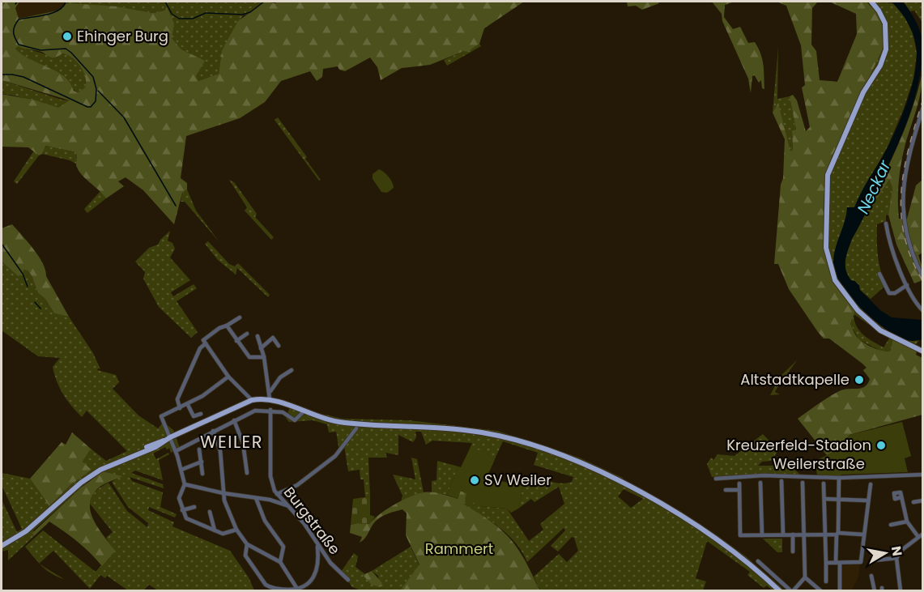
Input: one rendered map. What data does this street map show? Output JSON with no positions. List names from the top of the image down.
{
  "streets": {
    "street": ["Weilerstraße", "Burgstraße"]
  },
  "districts": ["WEILER"],
  "water": ["Neckar"],
  "parks": ["Rammert"],
  "places": [
    "Ehinger Burg",
    "Altstadtkapelle",
    "Kreuzerfeld-Stadion",
    "SV Weiler"
  ],
  "north": "right"
}
